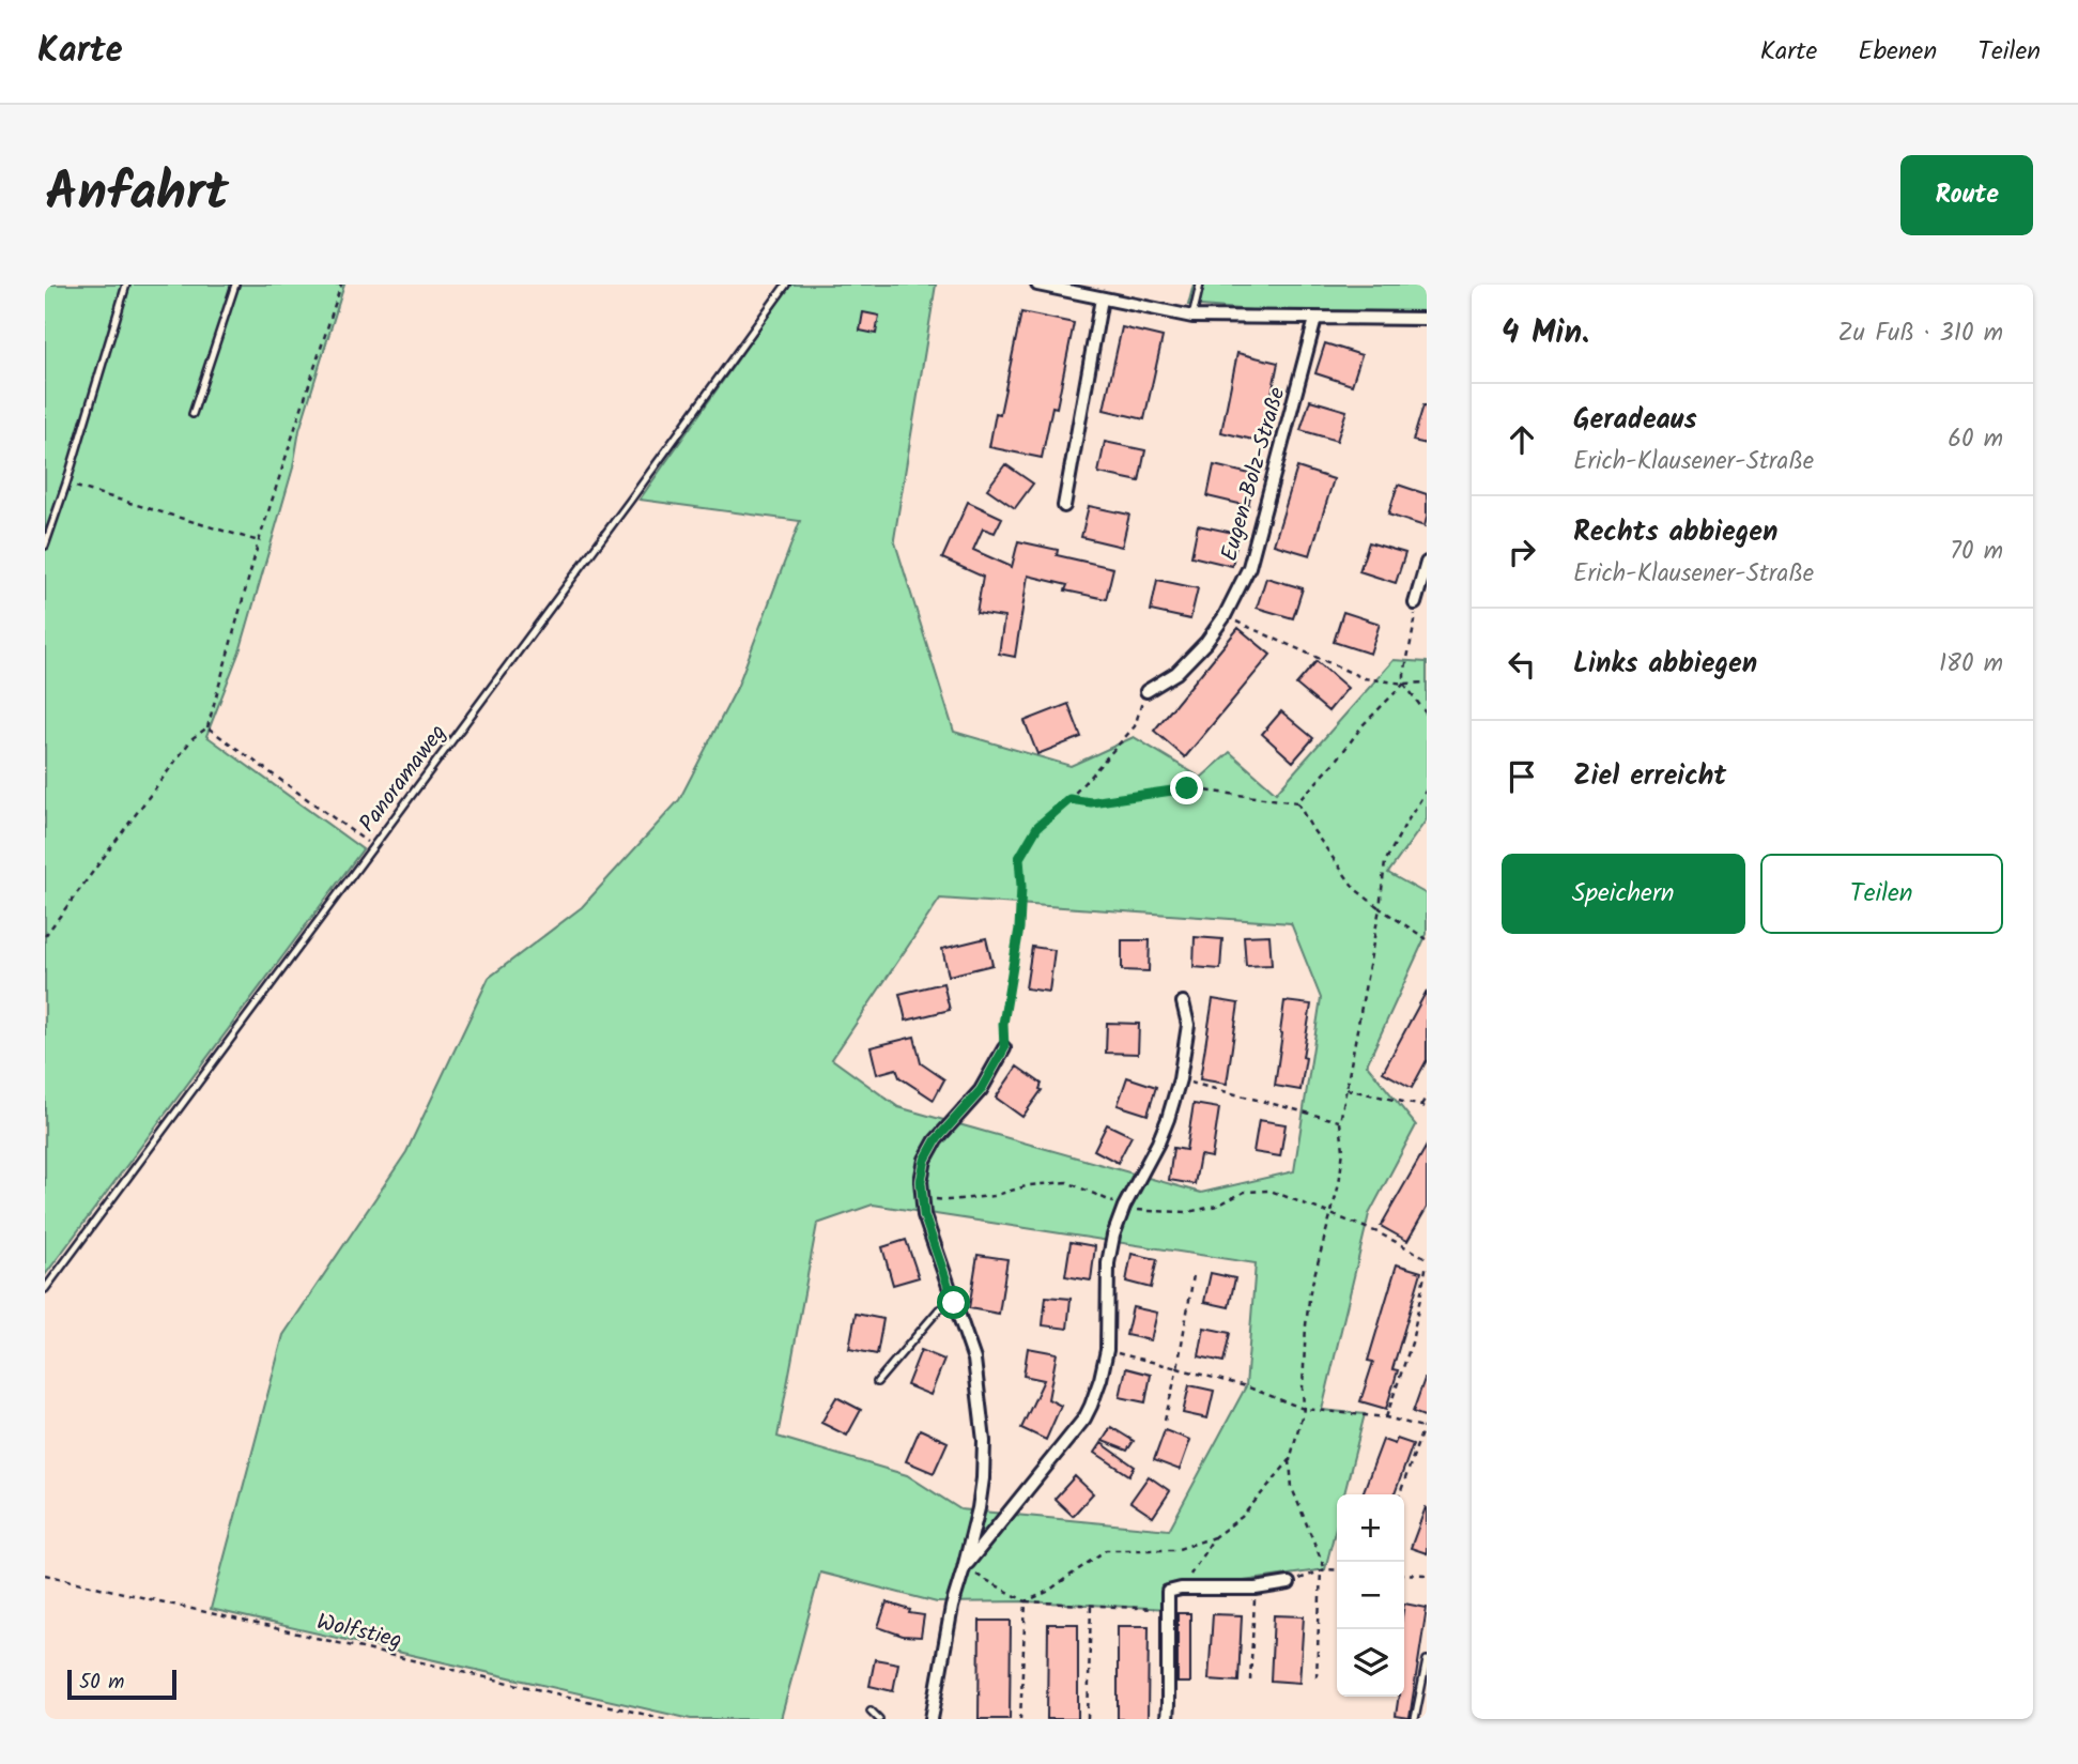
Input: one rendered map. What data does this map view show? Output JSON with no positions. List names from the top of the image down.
{
  "streets": {
    "street": ["Eugen-Bolz-Straße"],
    "lane": ["Panoramaweg"],
    "path": ["Wolfstieg"]
  },
  "scale_bar": "50 m",
  "page": {
    "header": "Karte",
    "nav": ["Karte", "Ebenen", "Teilen"],
    "title": "Anfahrt",
    "buttons": [
      "Route",
      ["Speichern", "Teilen"]
    ],
    "heading": ["4 Min.", "Zu Fuß · 310 m"],
    "list": [
      ["Geradeaus", "Erich-Klausener-Straße", "60 m"],
      ["Rechts abbiegen", "Erich-Klausener-Straße", "70 m"],
      ["Links abbiegen", "180 m"],
      "Ziel erreicht"
    ],
    "map_buttons": ["+", "−"],
    "scale": "50 m"
  }
}
